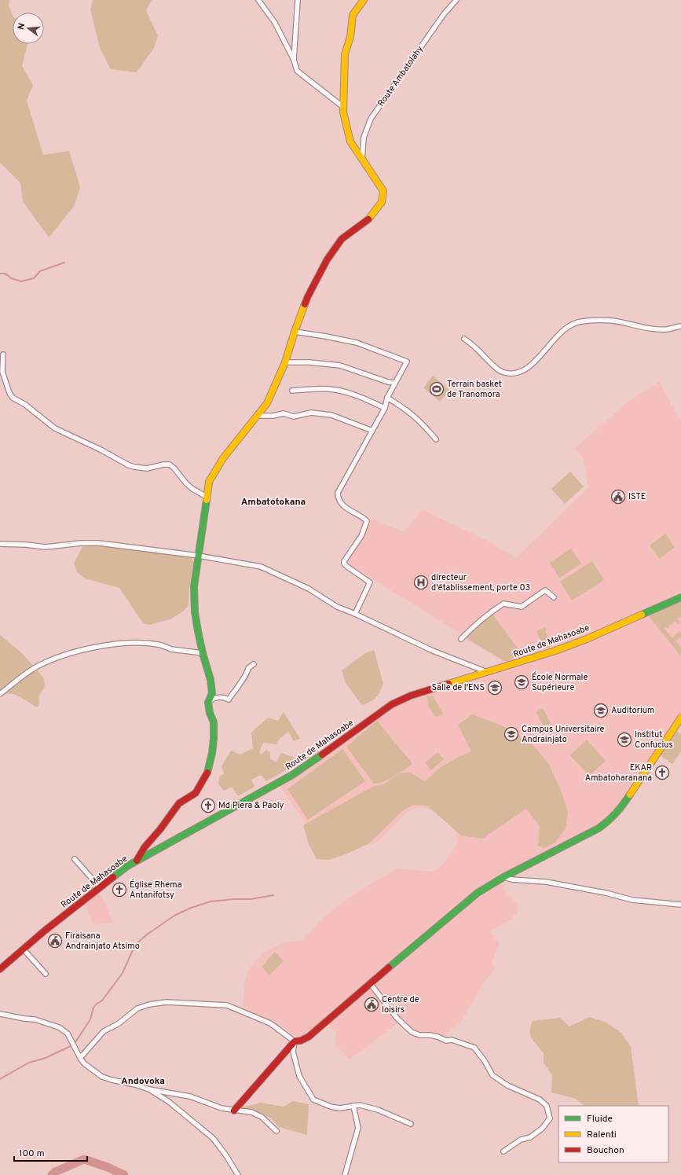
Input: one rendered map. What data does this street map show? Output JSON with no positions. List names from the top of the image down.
{
  "streets": {
    "street": ["Route Ambatolahy", "Route de Mahasoabe"]
  },
  "districts": ["Ambatotokana", "Andovoka"],
  "places": {
    "sports": ["Terrain basket de Tranomora"],
    "public building": ["ISTE", "Firaisana Andrainjato Atsimo", "Centre de loisirs"],
    "hospital": ["directeur d'établissement, porte 03"],
    "school or university": [
      "École Normale Supérieure",
      "Salle de l'ENS",
      "Auditorium",
      "Campus Universitaire Andrainjato",
      "Institut Confucius"
    ],
    "church": ["EKAR Ambatoharanana", "Md Piera & Paoly", "Église Rhema Antanifotsy"]
  },
  "legend": ["Fluide", "Ralenti", "Bouchon"],
  "scale_bar": "100 m",
  "north": "left"
}
